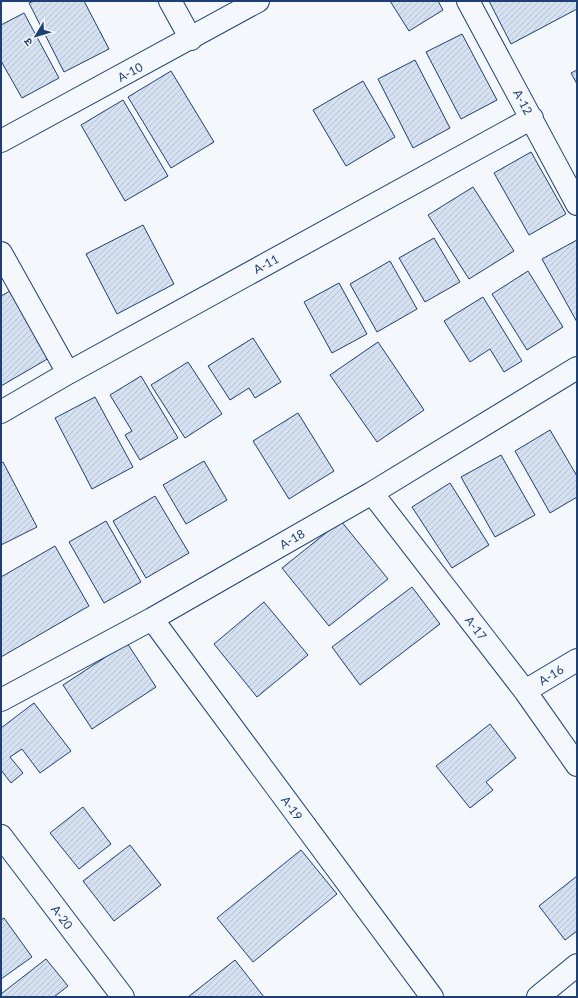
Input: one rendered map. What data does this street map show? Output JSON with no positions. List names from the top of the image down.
{
  "streets": {
    "street": [
      "A-10",
      "A-12",
      "A-11",
      "A-18",
      "A-17",
      "A-16",
      "A-19",
      "A-20"
    ]
  },
  "crossings": [
    ["A-12", "A-11"],
    ["A-18", "A-17"],
    ["A-18", "A-19"],
    ["A-17", "A-16"]
  ],
  "north": "bottom left"
}
